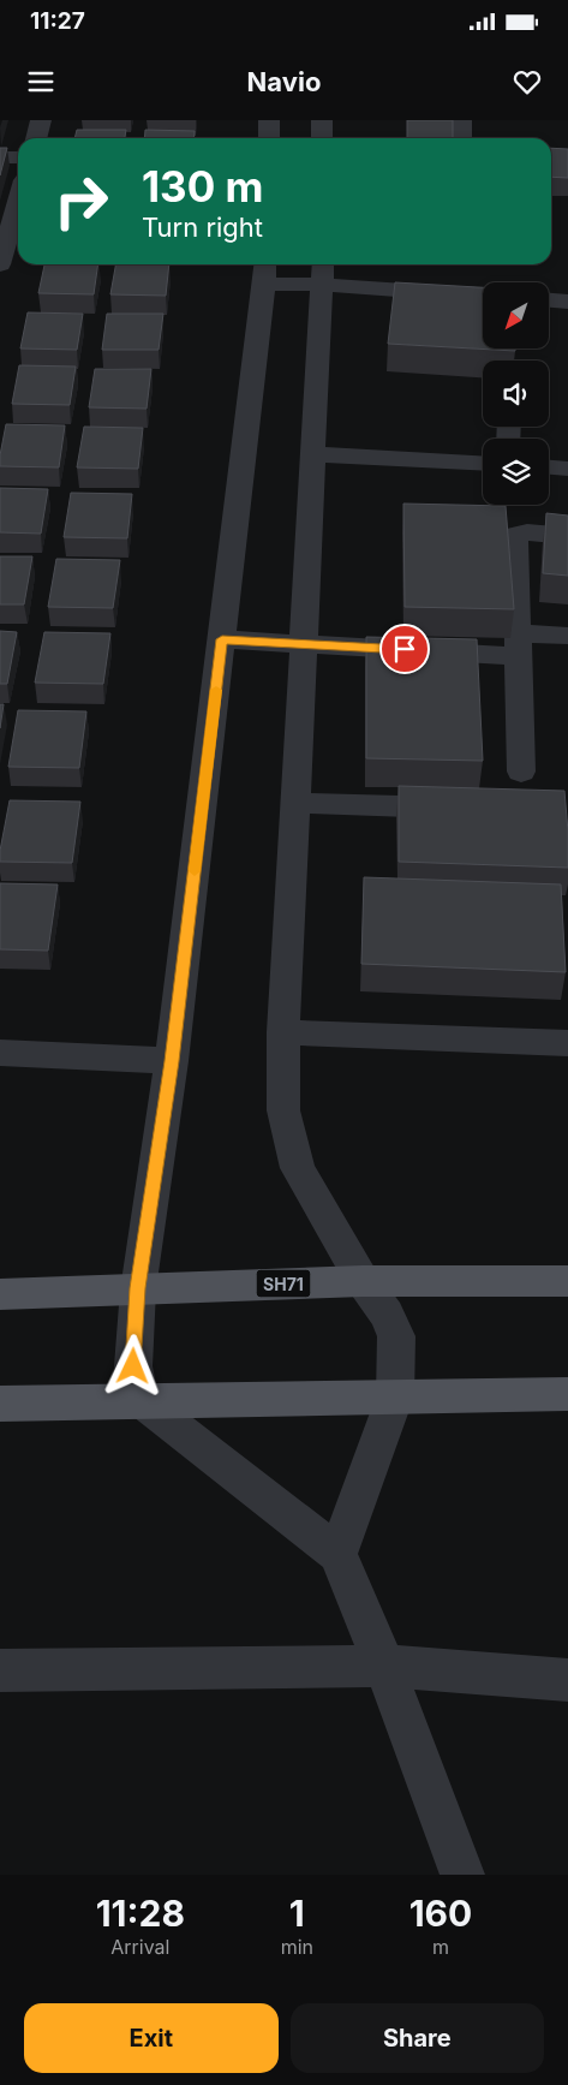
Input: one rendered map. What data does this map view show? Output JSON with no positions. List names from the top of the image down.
{
  "streets": {
    "main road": ["SH71"]
  },
  "north": "bottom left",
  "page": {
    "status": "11:27",
    "header": "Navio",
    "turn": ["130 m", "Turn right"],
    "eta": [
      "11:28",
      "Arrival",
      "1",
      "min",
      "160",
      "m"
    ],
    "buttons": ["Exit", "Share"]
  }
}
